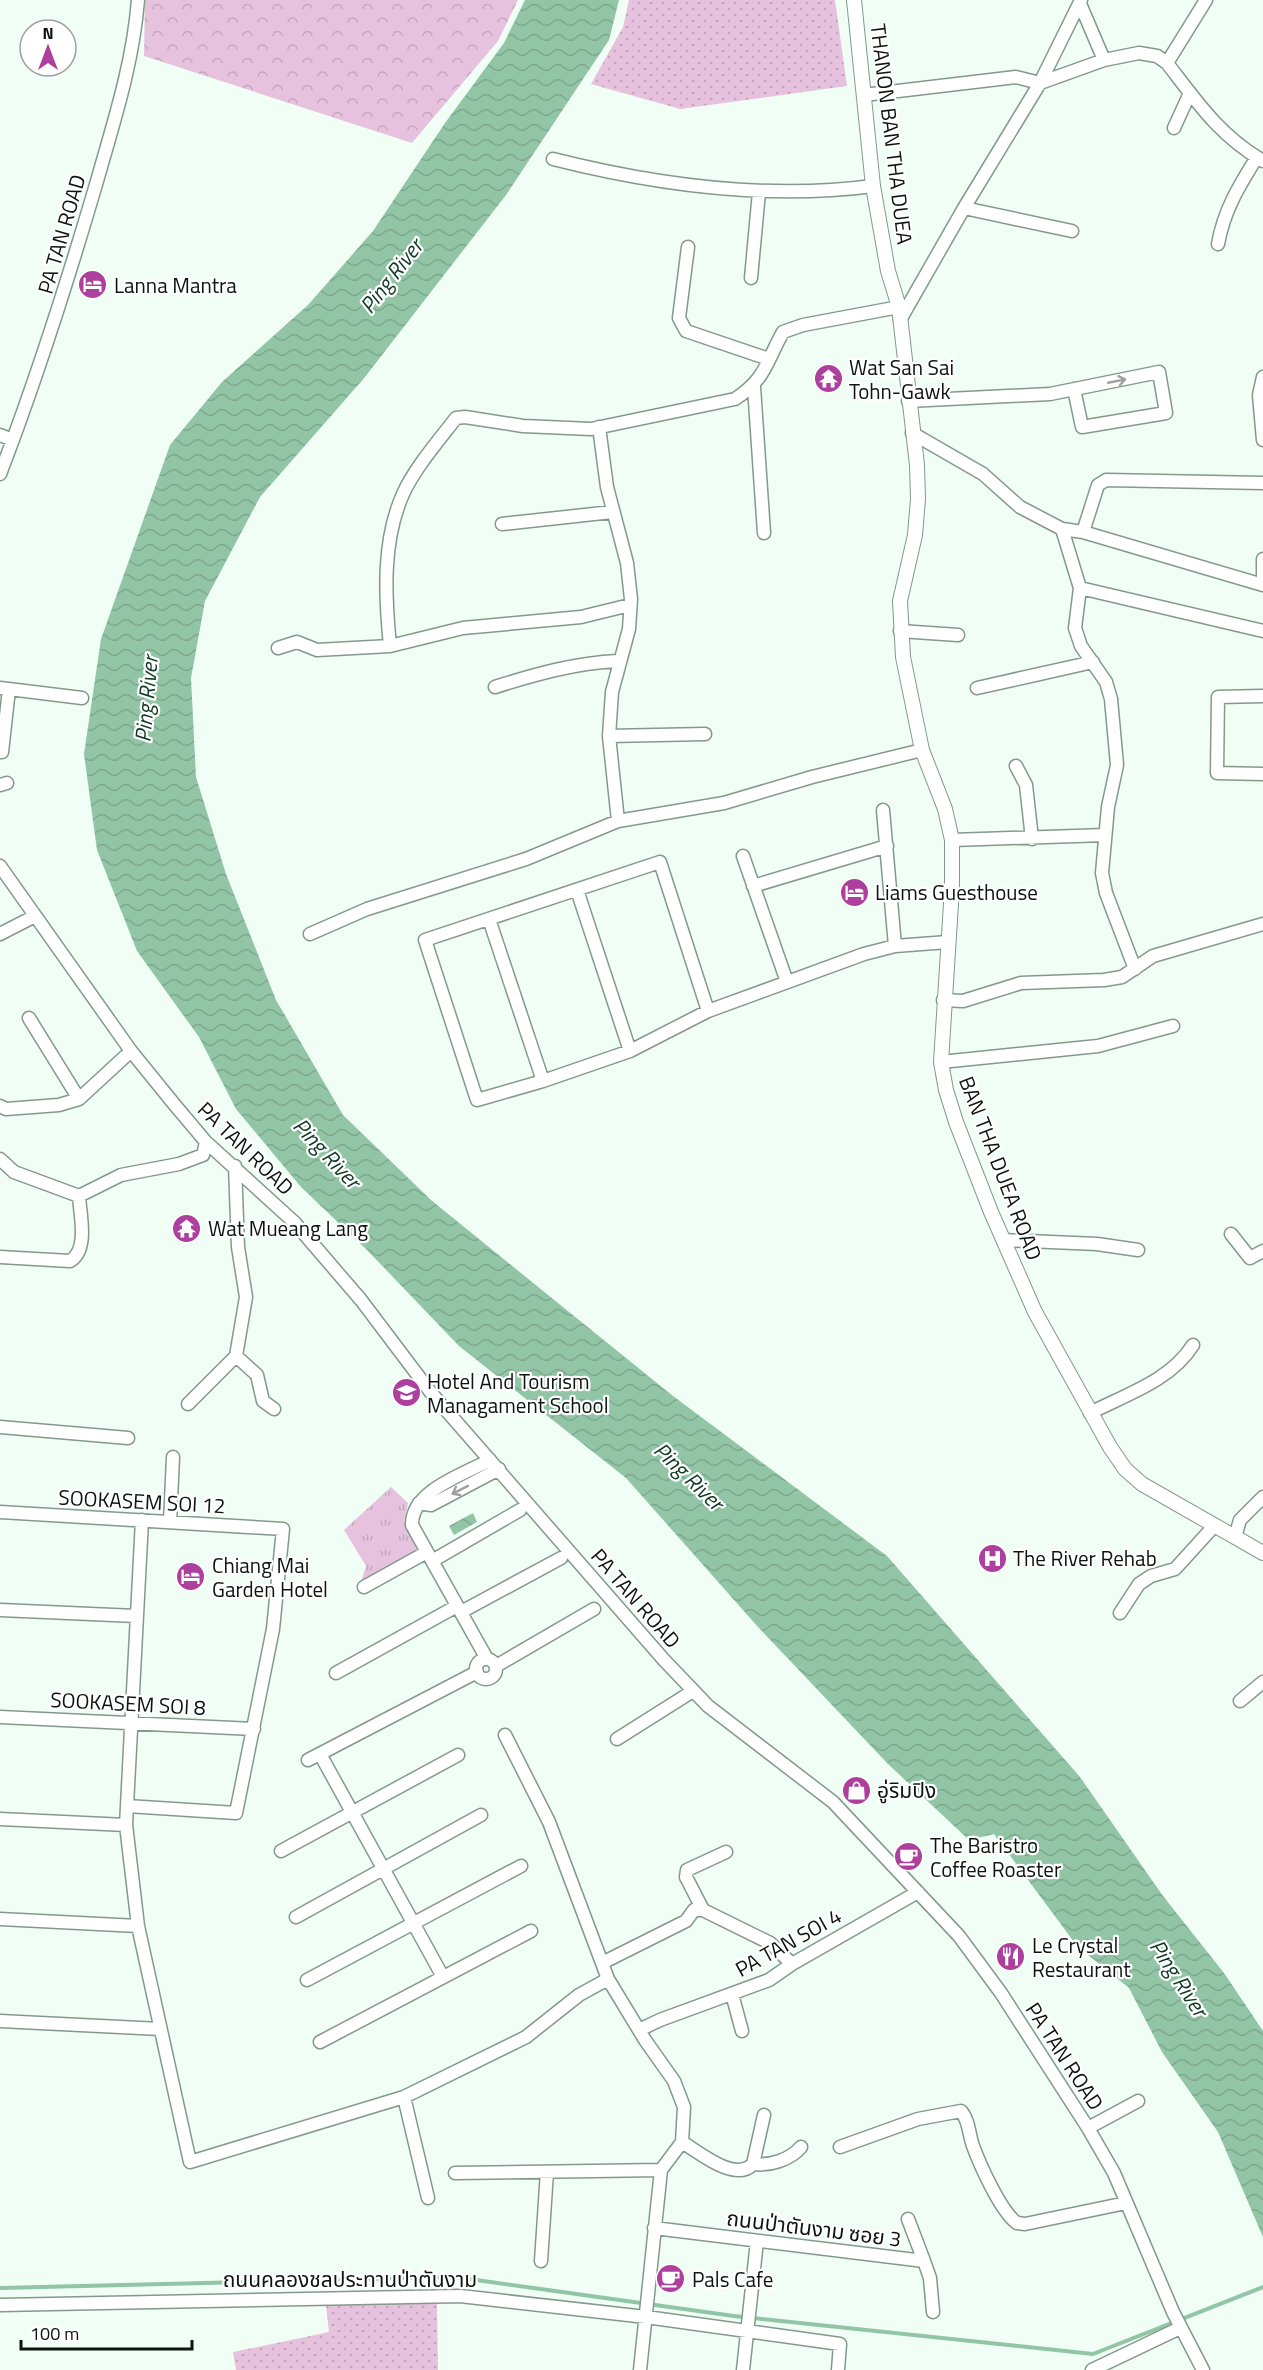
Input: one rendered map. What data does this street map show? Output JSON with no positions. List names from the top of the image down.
{
  "streets": {
    "street": [
      "THANON BAN THA DUEA",
      "PA TAN ROAD",
      "BAN THA DUEA ROAD",
      "SOOKASEM SOI 12",
      "SOOKASEM SOI 8",
      "PA TAN SOI 4",
      "ถนนป่าตันงาม ซอย 3",
      "ถนนคลองชลประทานป่าตันงาม"
    ]
  },
  "crossings": [
    ["THANON BAN THA DUEA", "BAN THA DUEA ROAD"],
    ["PA TAN ROAD", "PA TAN SOI 4"],
    ["SOOKASEM SOI 12", "SOOKASEM SOI 8"]
  ],
  "water": ["Ping River"],
  "places": {
    "hotel": ["Lanna Mantra", "Liams Guesthouse", "Chiang Mai Garden Hotel"],
    "temple": ["Wat San Sai Tohn-Gawk", "Wat Mueang Lang"],
    "school or university": ["Hotel And Tourism Managament School"],
    "hospital": ["The River Rehab"],
    "shop": ["อู่ริมปิง"],
    "cafe": ["The Baristro Coffee Roaster", "Pals Cafe"],
    "restaurant": ["Le Crystal Restaurant"]
  },
  "scale_bar": "100 m",
  "north": "top"
}
